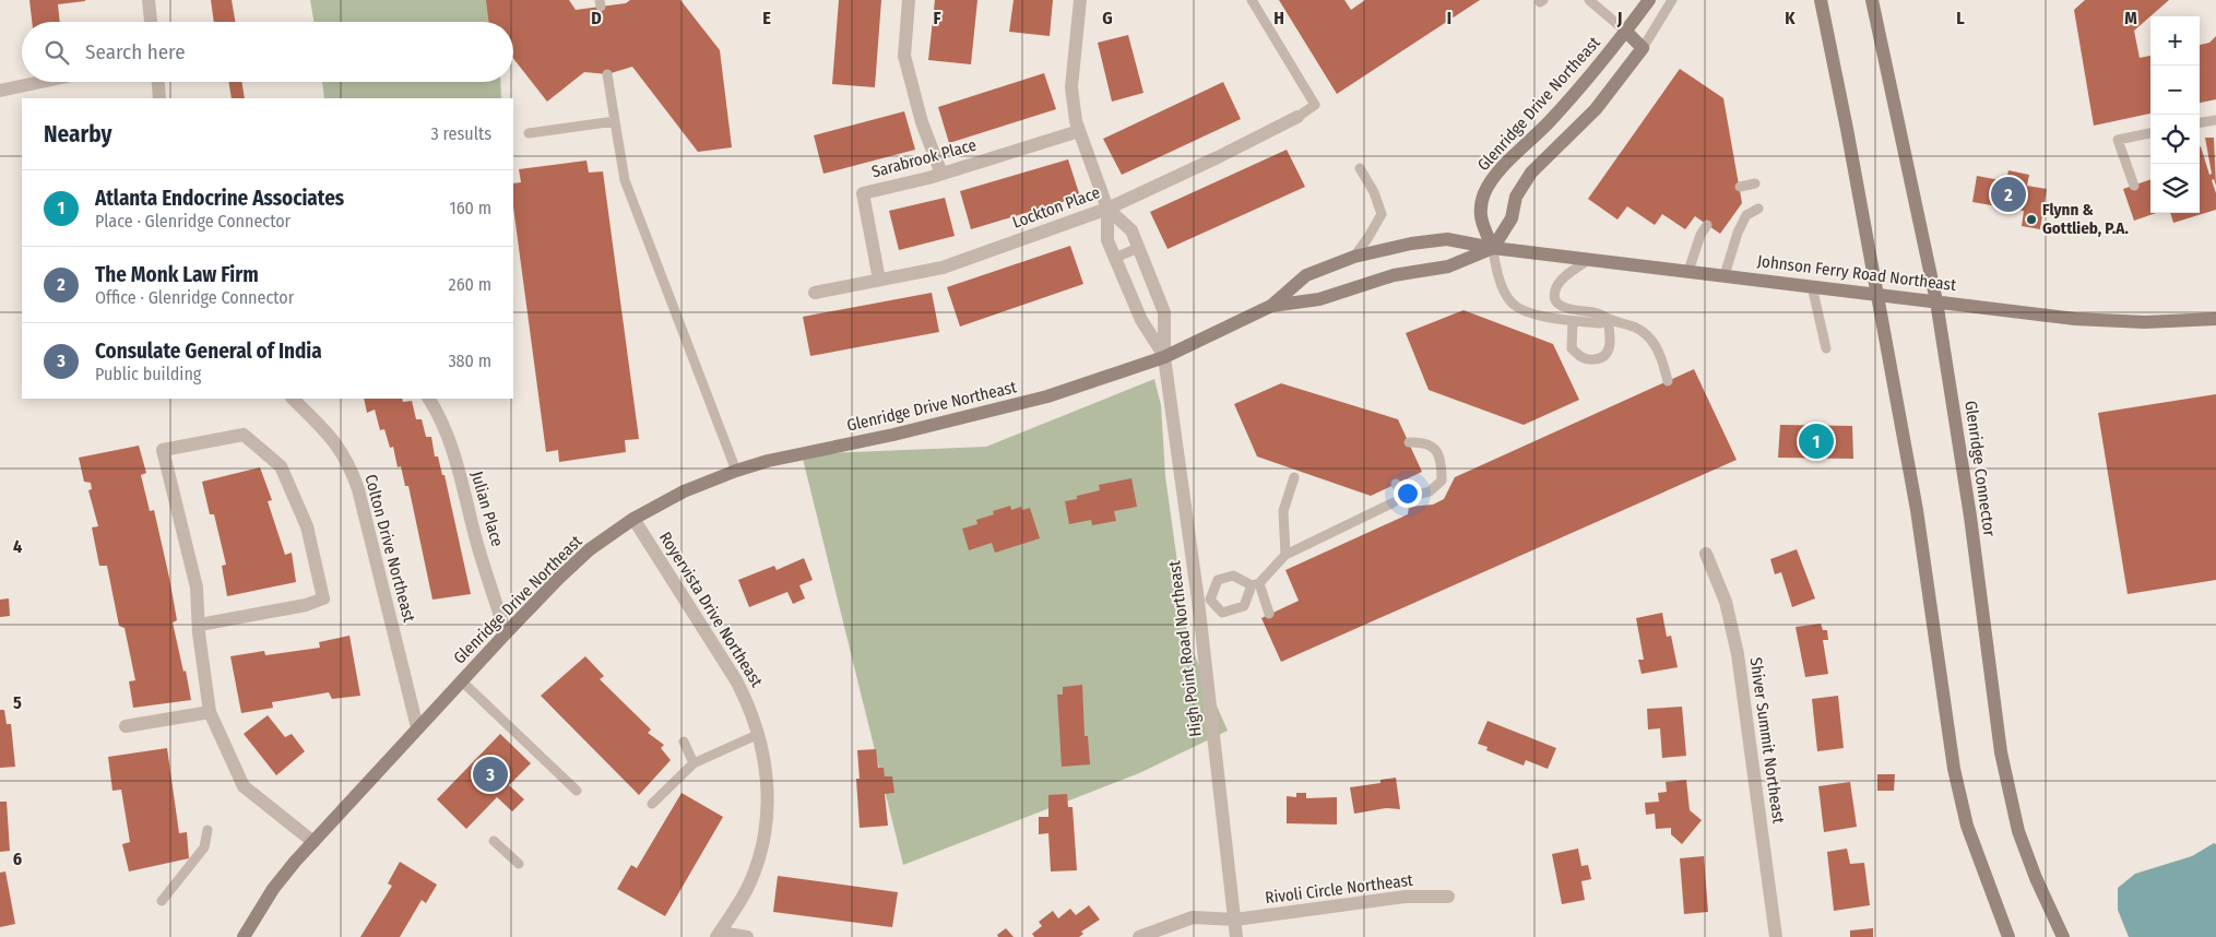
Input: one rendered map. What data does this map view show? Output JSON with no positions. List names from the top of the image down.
{
  "streets": {
    "main road": ["Glenridge Drive Northeast", "Johnson Ferry Road Northeast", "Glenridge Connector"],
    "street": [
      "Sarabrook Place",
      "Lockton Place",
      "Julian Place",
      "Colton Drive Northeast",
      "Royervista Drive Northeast",
      "High Point Road Northeast",
      "Shiver Summit Northeast",
      "Rivoli Circle Northeast"
    ]
  },
  "crossings": [
    ["Glenridge Drive Northeast", "Johnson Ferry Road Northeast"],
    ["Glenridge Drive Northeast", "Julian Place"],
    ["Glenridge Drive Northeast", "Colton Drive Northeast"],
    ["Glenridge Drive Northeast", "Royervista Drive Northeast"],
    ["Glenridge Drive Northeast", "High Point Road Northeast"],
    ["Sarabrook Place", "Lockton Place"],
    ["Lockton Place", "High Point Road Northeast"],
    ["Johnson Ferry Road Northeast", "Glenridge Connector"],
    ["Johnson Ferry Road Northeast", "High Point Road Northeast"],
    ["High Point Road Northeast", "Rivoli Circle Northeast"]
  ],
  "places": ["Flynn & Gottlieb, P.A."],
  "page": {
    "map_buttons": ["+", "−"],
    "search": "Search here",
    "heading": ["Nearby", "3 results"],
    "list": [
      {
        "mark": "1",
        "name": "Atlanta Endocrine Associates",
        "note": "Place · Glenridge Connector",
        "value": "160 m"
      },
      {
        "mark": "2",
        "name": "The Monk Law Firm",
        "note": "Office · Glenridge Connector",
        "value": "260 m"
      },
      {
        "mark": "3",
        "name": "Consulate General of India",
        "note": "Public building",
        "value": "380 m"
      }
    ],
    "pins": ["2", "1", "3"]
  },
  "grid": {
    "columns": [
      "D",
      "E",
      "F",
      "G",
      "H",
      "I",
      "J",
      "K",
      "L",
      "M"
    ],
    "rows": ["4", "5", "6"]
  }
}
